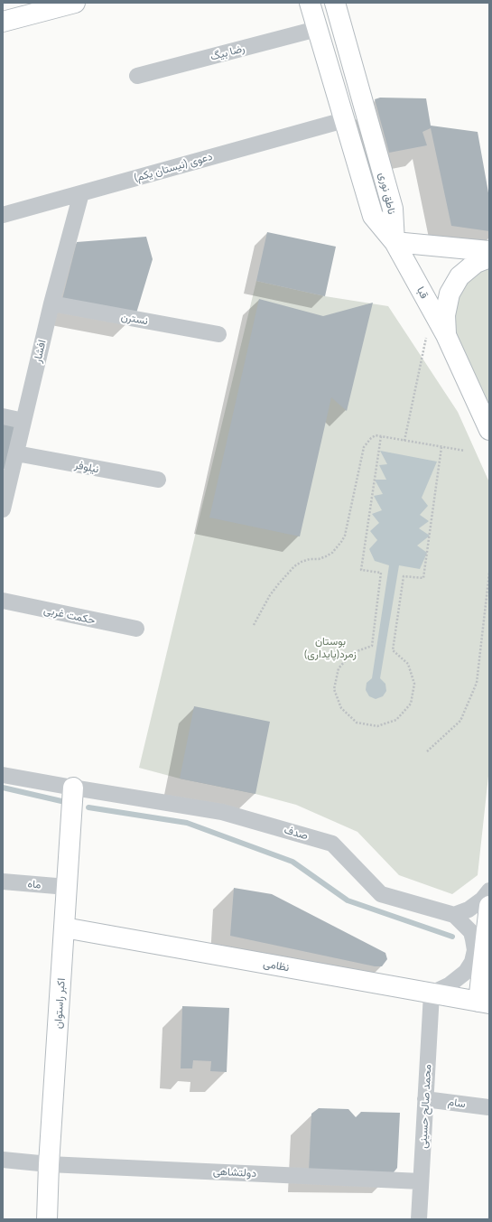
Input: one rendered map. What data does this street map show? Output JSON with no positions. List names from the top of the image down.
{
  "streets": {
    "street": [
      "رضا بیگ",
      "دعوی (نیستان یکم)",
      "ناطق نوری",
      "قبا",
      "نسترن",
      "افشار",
      "نیلوفر",
      "حکمت غربی",
      "صدف",
      "ماه",
      "نظامی",
      "اکبر راستوان",
      "سام",
      "محمد صالح حسینی",
      "دولتشاهی"
    ]
  },
  "crossings": [
    ["رضا بیگ", "ناطق نوری"],
    ["دعوی (نیستان یکم)", "ناطق نوری"],
    ["دعوی (نیستان یکم)", "افشار"],
    ["ناطق نوری", "قبا"],
    ["نسترن", "افشار"],
    ["افشار", "نیلوفر"],
    ["صدف", "اکبر راستوان"],
    ["ماه", "اکبر راستوان"],
    ["نظامی", "اکبر راستوان"],
    ["نظامی", "محمد صالح حسینی"],
    ["اکبر راستوان", "دولتشاهی"],
    ["سام", "محمد صالح حسینی"],
    ["محمد صالح حسینی", "دولتشاهی"]
  ],
  "parks": ["بوستان زمرد(پایداری)"]
}
